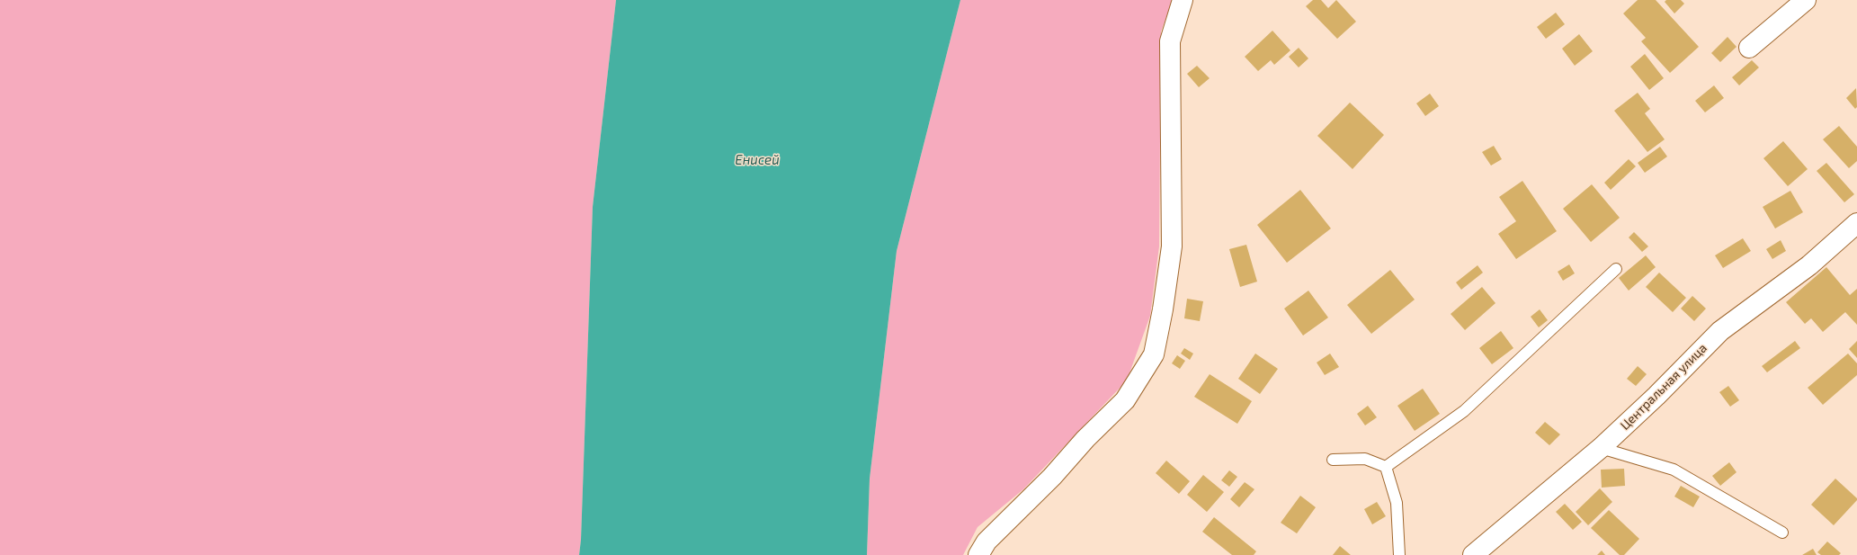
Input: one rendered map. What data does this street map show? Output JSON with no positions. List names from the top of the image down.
{
  "streets": {
    "street": ["Центральная улица"]
  },
  "water": ["Енисей"]
}
